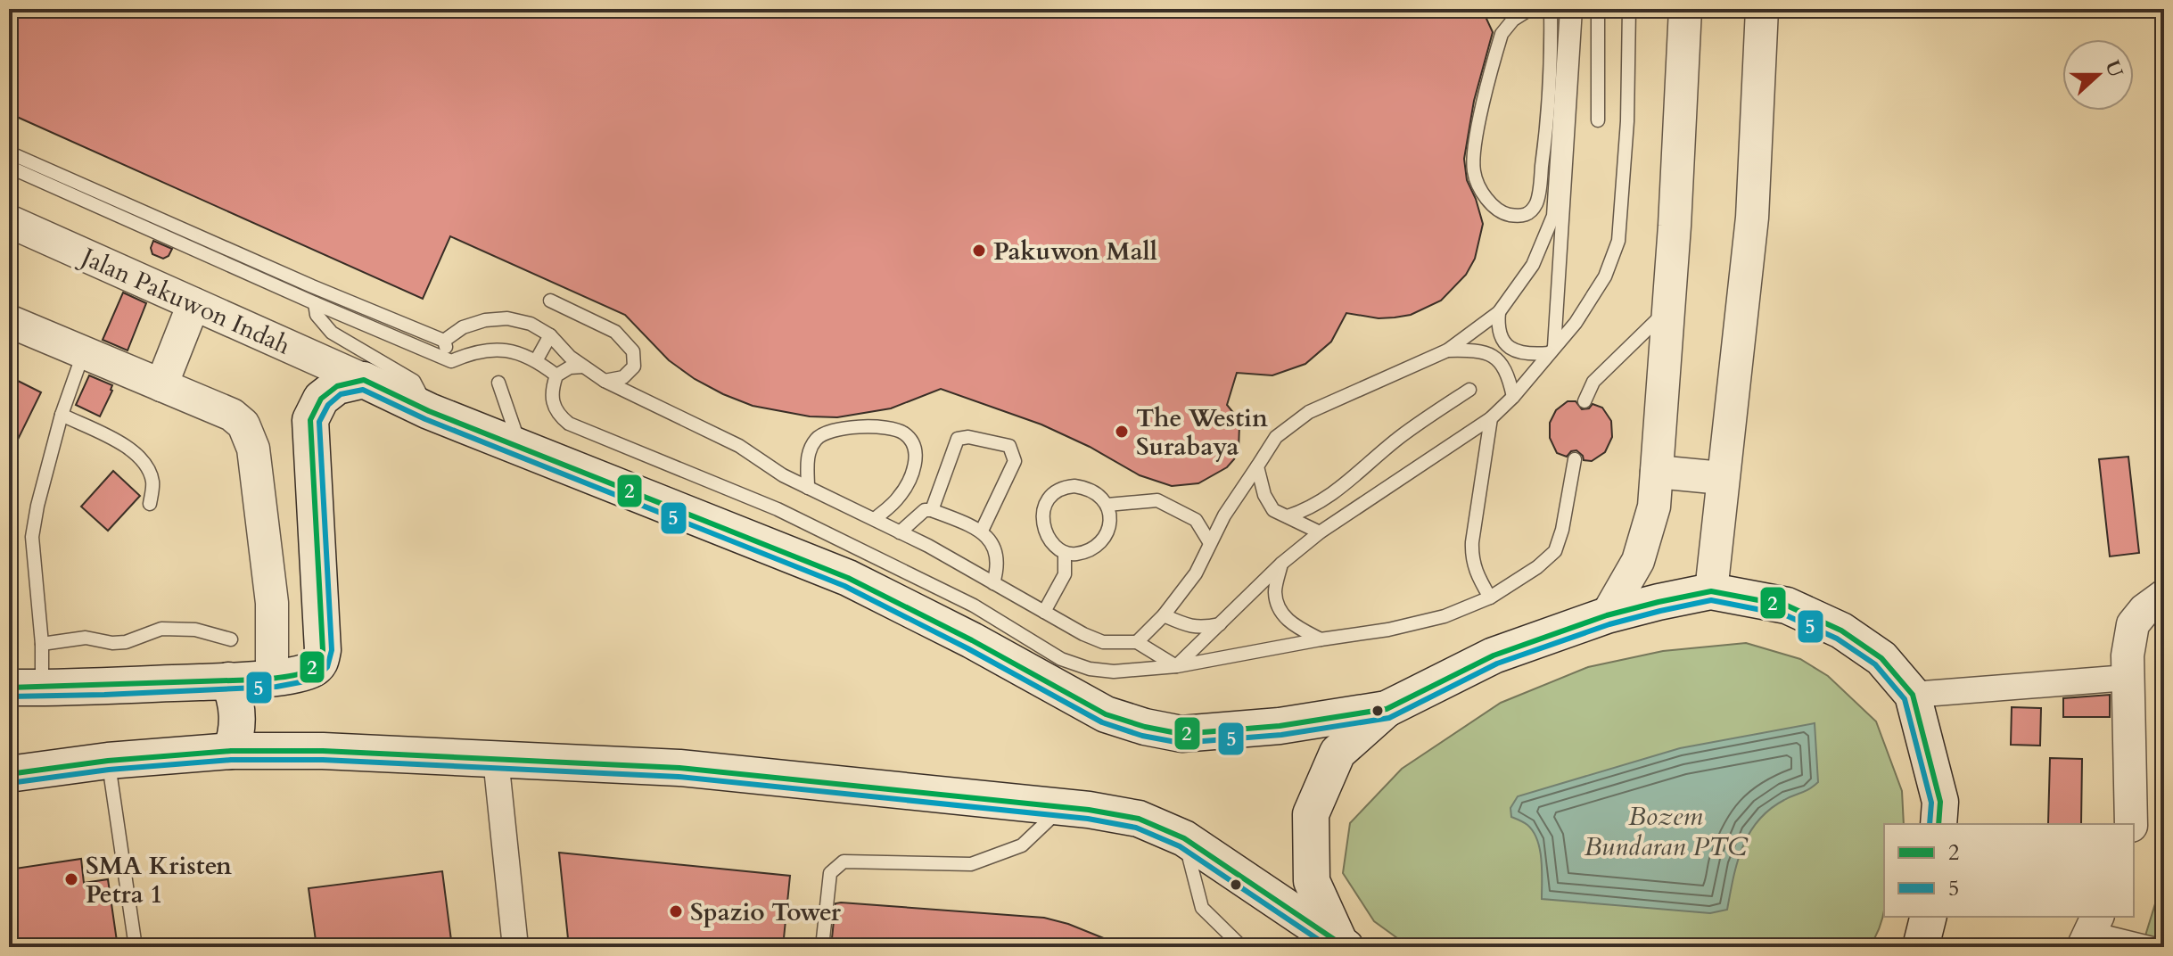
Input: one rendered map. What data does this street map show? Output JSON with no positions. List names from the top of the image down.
{
  "streets": {
    "street": ["Jalan Pakuwon Indah"]
  },
  "water": ["Bozem Bundaran PTC"],
  "places": [
    "Pakuwon Mall",
    "The Westin Surabaya",
    "SMA Kristen Petra 1",
    "Spazio Tower"
  ],
  "lines": ["transit line 2", "transit line 5"],
  "legend": ["2", "5"],
  "north": "right"
}
